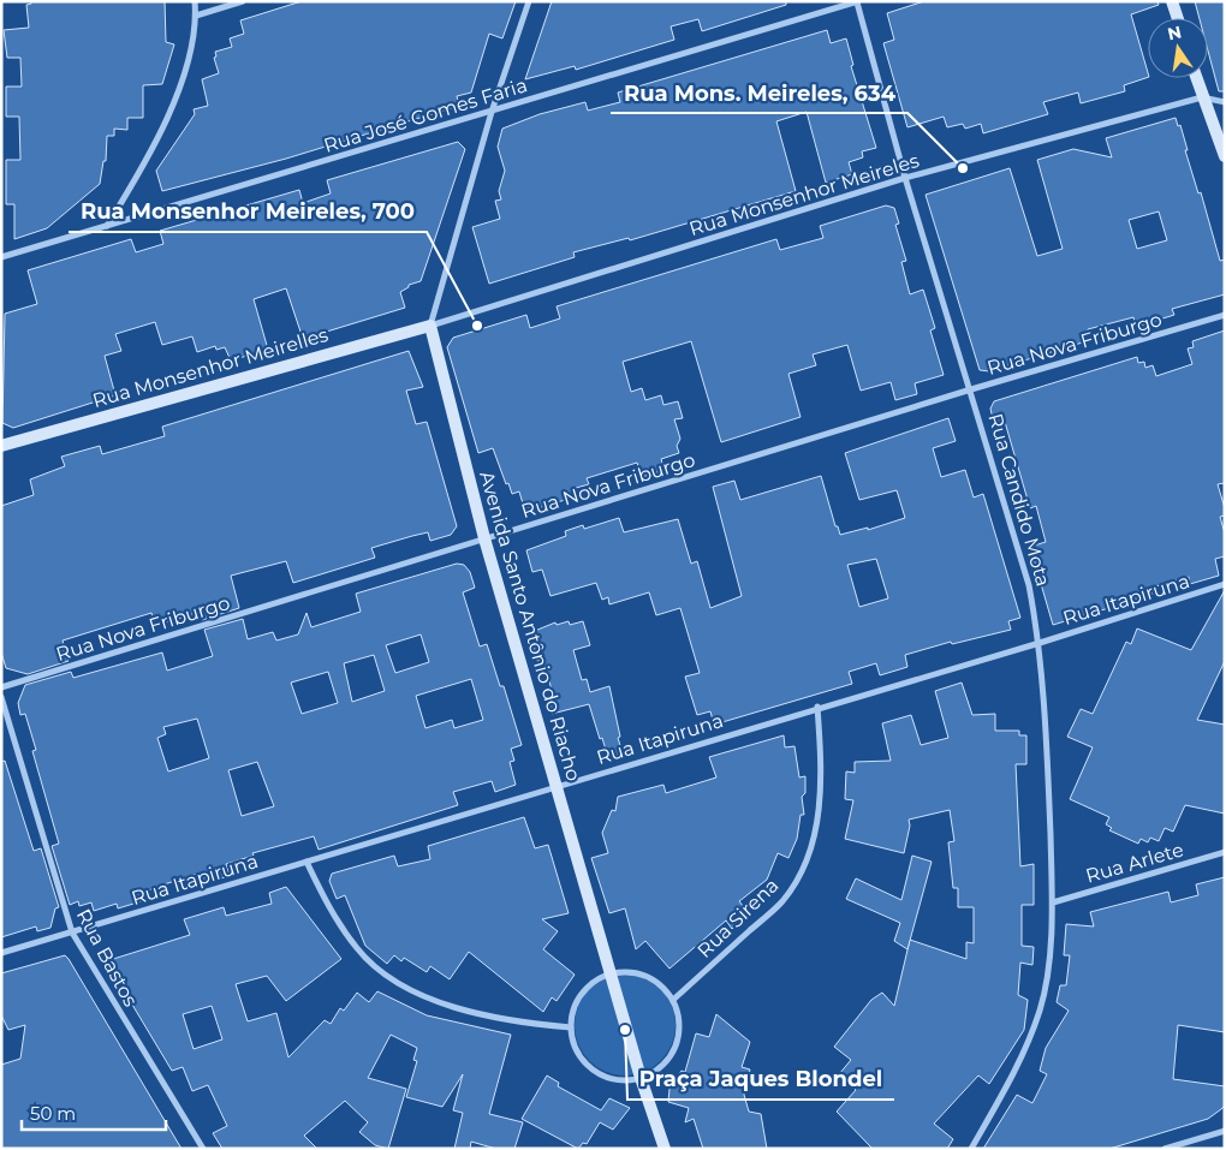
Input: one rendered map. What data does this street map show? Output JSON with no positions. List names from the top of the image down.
{
  "streets": {
    "street": [
      "Rua José Gomes Faria",
      "Rua Monsenhor Meireles",
      "Rua Nova Friburgo",
      "Rua Monsenhor Meirelles",
      "Rua Candido Mota",
      "Rua Itapiruna",
      "Avenida Santo Antônio do Riacho",
      "Rua Arlete",
      "Rua Sirena",
      "Rua Bastos"
    ]
  },
  "crossings": [
    ["Rua José Gomes Faria", "Rua Candido Mota"],
    ["Rua Monsenhor Meireles", "Rua Monsenhor Meirelles"],
    ["Rua Monsenhor Meireles", "Rua Candido Mota"],
    ["Rua Monsenhor Meireles", "Avenida Santo Antônio do Riacho"],
    ["Rua Nova Friburgo", "Rua Candido Mota"],
    ["Rua Nova Friburgo", "Avenida Santo Antônio do Riacho"],
    ["Rua Monsenhor Meirelles", "Avenida Santo Antônio do Riacho"],
    ["Rua Candido Mota", "Rua Itapiruna"],
    ["Rua Candido Mota", "Rua Arlete"],
    ["Rua Itapiruna", "Avenida Santo Antônio do Riacho"],
    ["Rua Itapiruna", "Rua Sirena"],
    ["Rua Itapiruna", "Rua Bastos"]
  ],
  "places": ["Rua Mons. Meireles, 634", "Rua Monsenhor Meireles, 700", "Praça Jaques Blondel"],
  "scale_bar": "50 m",
  "north": "top"
}
